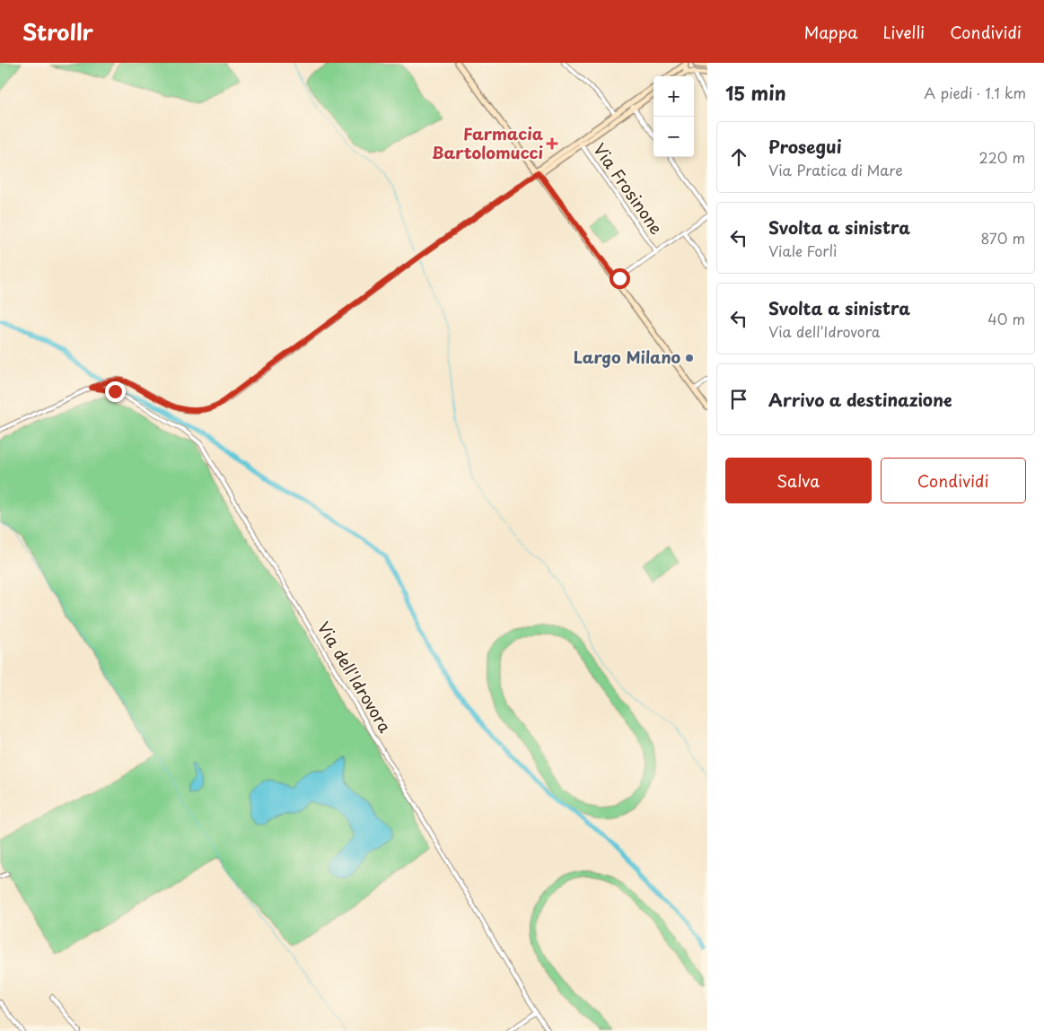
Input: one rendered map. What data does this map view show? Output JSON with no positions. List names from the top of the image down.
{
  "streets": {
    "street": ["Via Frosinone", "Via dell'Idrovora"]
  },
  "places": {
    "health": ["Farmacia Bartolomucci"],
    "other": ["Largo Milano"]
  },
  "page": {
    "header": "Strollr",
    "nav": ["Mappa", "Livelli", "Condividi"],
    "heading": ["15 min", "A piedi · 1.1 km"],
    "map_buttons": ["+", "−"],
    "list": [
      ["Prosegui", "Via Pratica di Mare", "220 m"],
      ["Svolta a sinistra", "Viale Forlì", "870 m"],
      ["Svolta a sinistra", "Via dell'Idrovora", "40 m"],
      "Arrivo a destinazione"
    ],
    "buttons": ["Salva", "Condividi"]
  }
}
